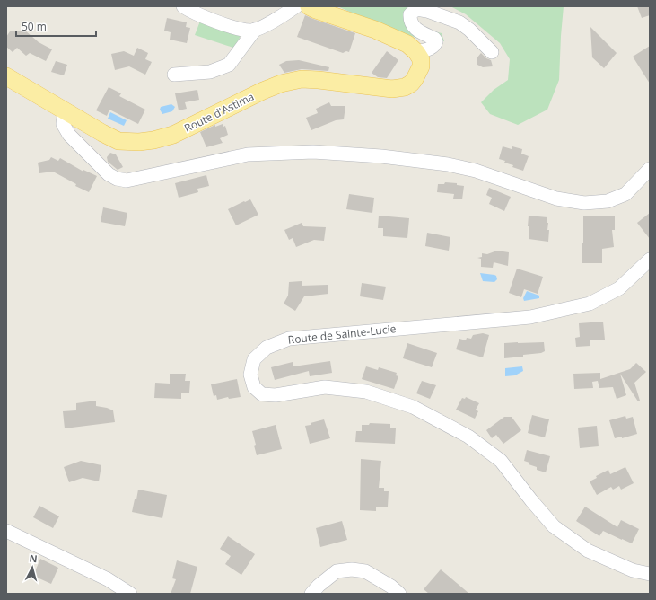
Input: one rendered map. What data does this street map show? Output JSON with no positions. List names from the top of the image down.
{
  "streets": {
    "main road": ["Route d'Astima"],
    "street": ["Route de Sainte-Lucie"]
  },
  "scale_bar": "50 m",
  "north": "top"
}
